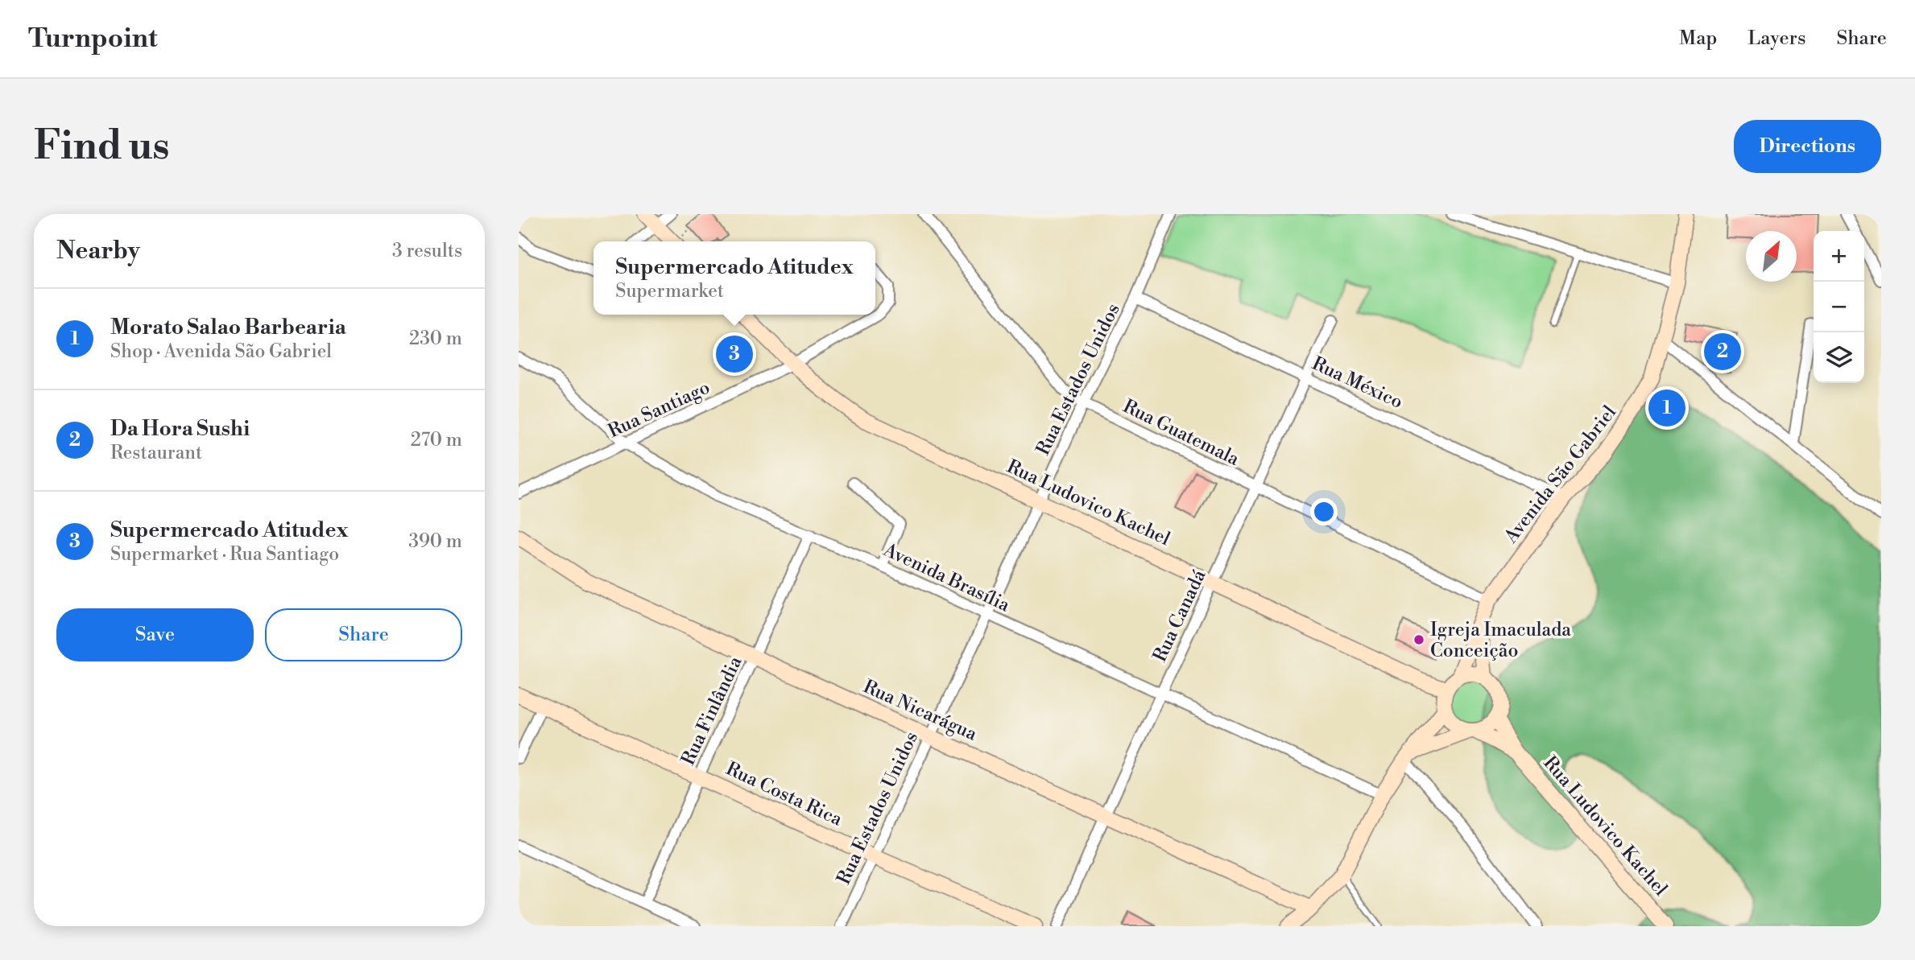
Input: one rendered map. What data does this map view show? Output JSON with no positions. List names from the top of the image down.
{
  "streets": {
    "main road": [
      "Avenida São Gabriel",
      "Rua Ludovico Kachel",
      "Rua Nicarágua",
      "Rua Costa Rica"
    ],
    "street": [
      "Rua Estados Unidos",
      "Rua México",
      "Rua Santiago",
      "Rua Guatemala",
      "Avenida Brasília",
      "Rua Canadá",
      "Rua Finlândia"
    ]
  },
  "crossings": [
    ["Rua Estados Unidos", "Rua México"],
    ["Rua Estados Unidos", "Rua Guatemala"],
    ["Rua Estados Unidos", "Rua Ludovico Kachel"],
    ["Rua Estados Unidos", "Avenida Brasília"],
    ["Rua Estados Unidos", "Rua Nicarágua"],
    ["Rua Estados Unidos", "Rua Costa Rica"],
    ["Rua México", "Avenida São Gabriel"],
    ["Rua México", "Rua Canadá"],
    ["Rua Santiago", "Rua Ludovico Kachel"],
    ["Rua Santiago", "Avenida Brasília"],
    ["Rua Guatemala", "Avenida São Gabriel"],
    ["Rua Guatemala", "Rua Canadá"],
    ["Avenida São Gabriel", "Rua Ludovico Kachel"],
    ["Rua Ludovico Kachel", "Rua Canadá"],
    ["Avenida Brasília", "Rua Canadá"],
    ["Avenida Brasília", "Rua Finlândia"],
    ["Rua Canadá", "Rua Nicarágua"],
    ["Rua Nicarágua", "Rua Finlândia"],
    ["Rua Finlândia", "Rua Costa Rica"]
  ],
  "places": ["Igreja Imaculada Conceição"],
  "north": "top right",
  "page": {
    "header": "Turnpoint",
    "nav": ["Map", "Layers", "Share"],
    "buttons": [
      "Directions",
      ["Save", "Share"]
    ],
    "title": "Find us",
    "heading": ["Nearby", "3 results"],
    "map_buttons": ["+", "−"],
    "popup": ["Supermercado Atitudex", "Supermarket"],
    "list": [
      {
        "mark": "1",
        "name": "Morato Salao Barbearia",
        "note": "Shop · Avenida São Gabriel",
        "value": "230 m"
      },
      {
        "mark": "2",
        "name": "Da Hora Sushi",
        "note": "Restaurant",
        "value": "270 m"
      },
      {
        "mark": "3",
        "name": "Supermercado Atitudex",
        "note": "Supermarket · Rua Santiago",
        "value": "390 m"
      }
    ],
    "pins": ["2", "3", "1"]
  }
}
